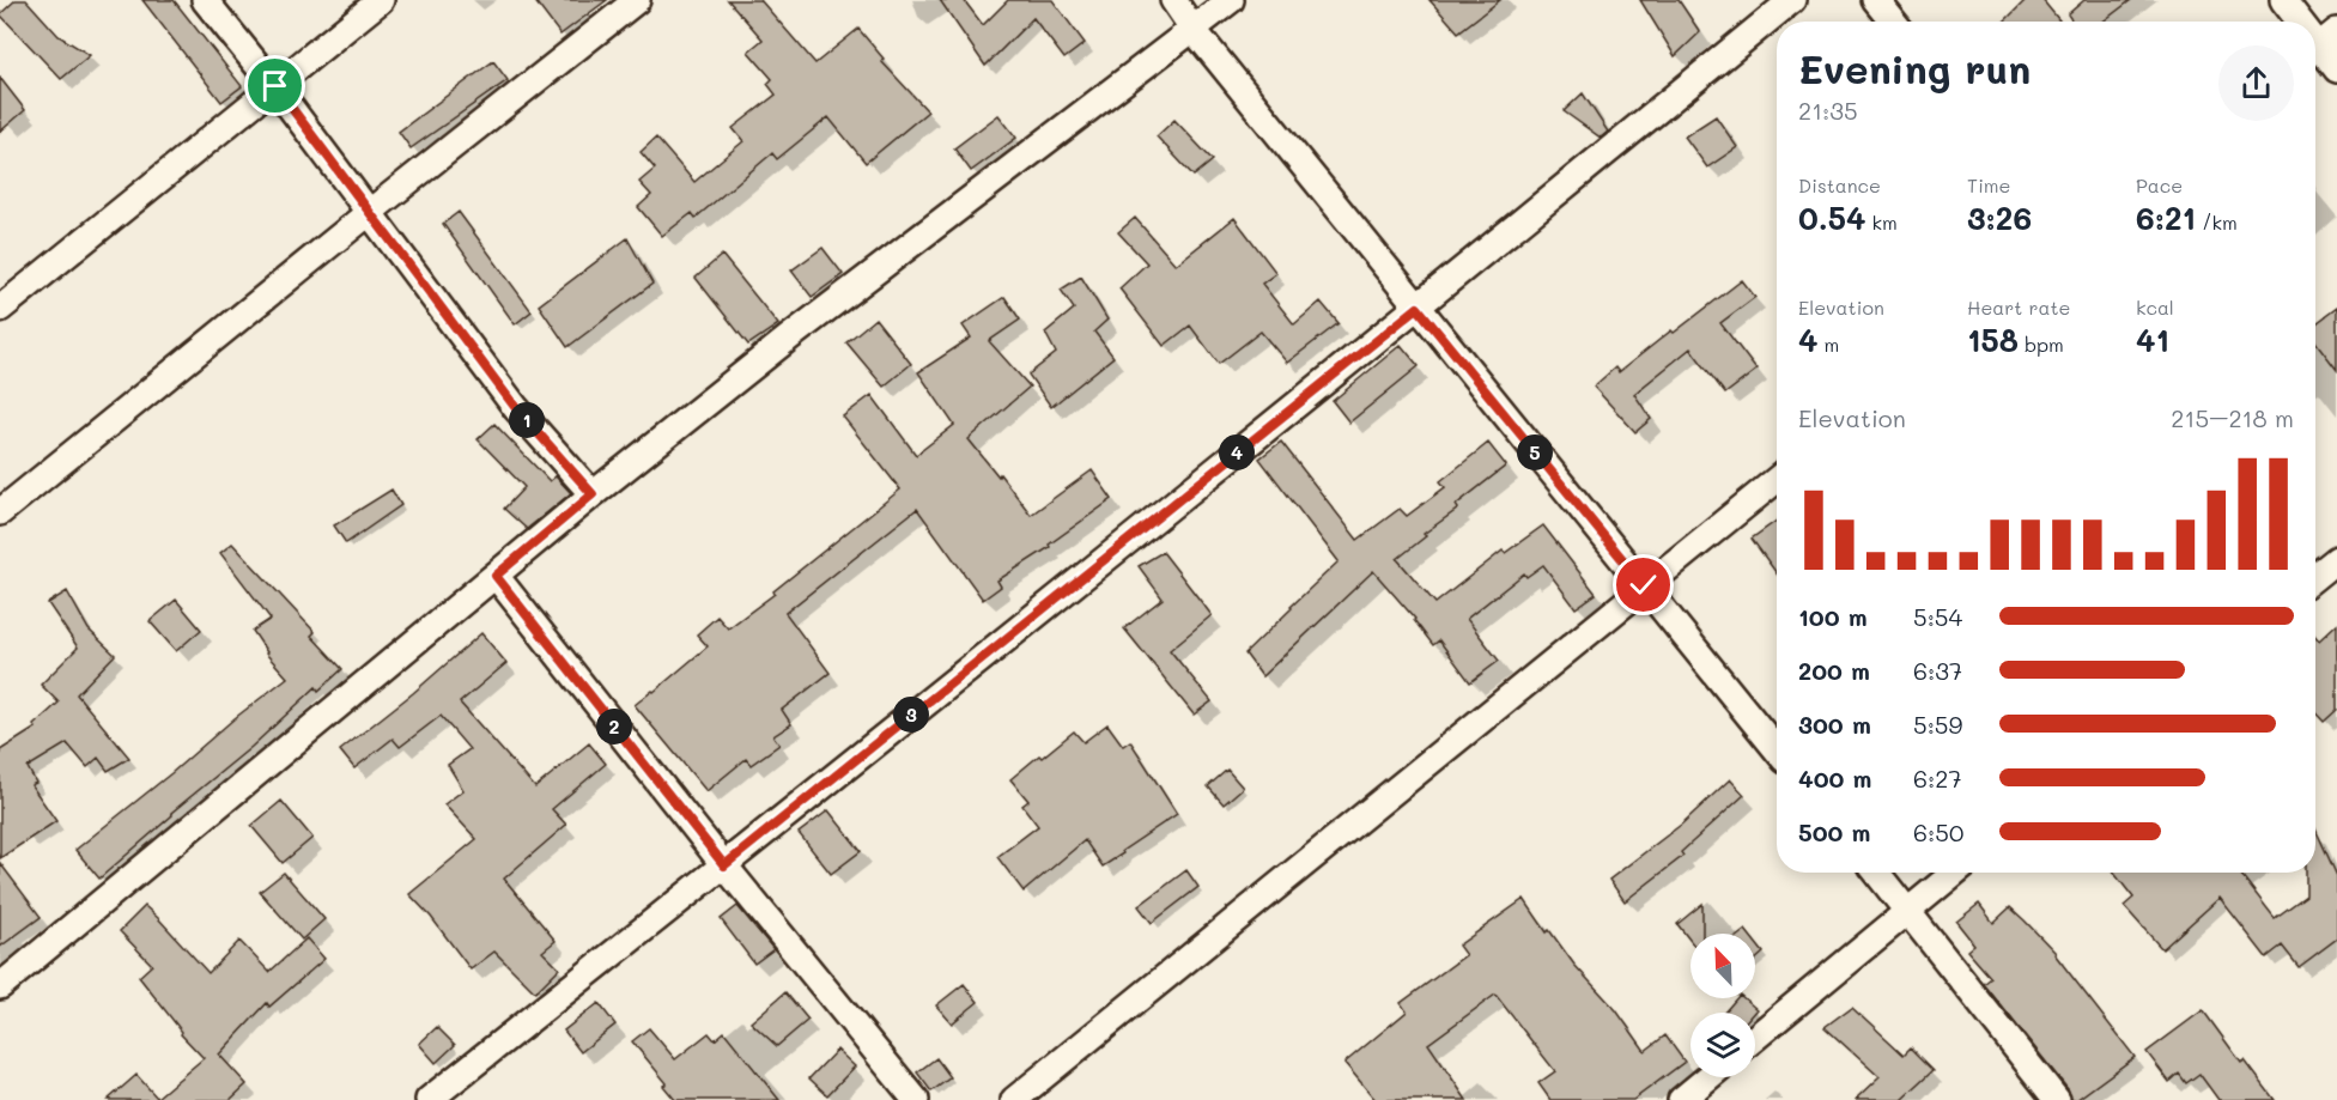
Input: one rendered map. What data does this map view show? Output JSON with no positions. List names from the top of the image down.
{
  "north": "top left",
  "page": {
    "heading": ["Evening run", "21:35"],
    "stats": [
      ["Distance", "0.54 km"],
      ["Time", "3:26"],
      ["Pace", "6:21 /km"],
      ["Elevation", "4 m"],
      ["Heart rate", "158 bpm"],
      ["kcal", "41"]
    ],
    "chart": ["Elevation", "215–218 m"],
    "pins": [
      "1",
      "4",
      "5",
      "3",
      "2"
    ],
    "list": [
      {
        "name": "100 m",
        "note": "5:54"
      },
      {
        "name": "200 m",
        "note": "6:37"
      },
      {
        "name": "300 m",
        "note": "5:59"
      },
      {
        "name": "400 m",
        "note": "6:27"
      },
      {
        "name": "500 m",
        "note": "6:50"
      }
    ]
  }
}
